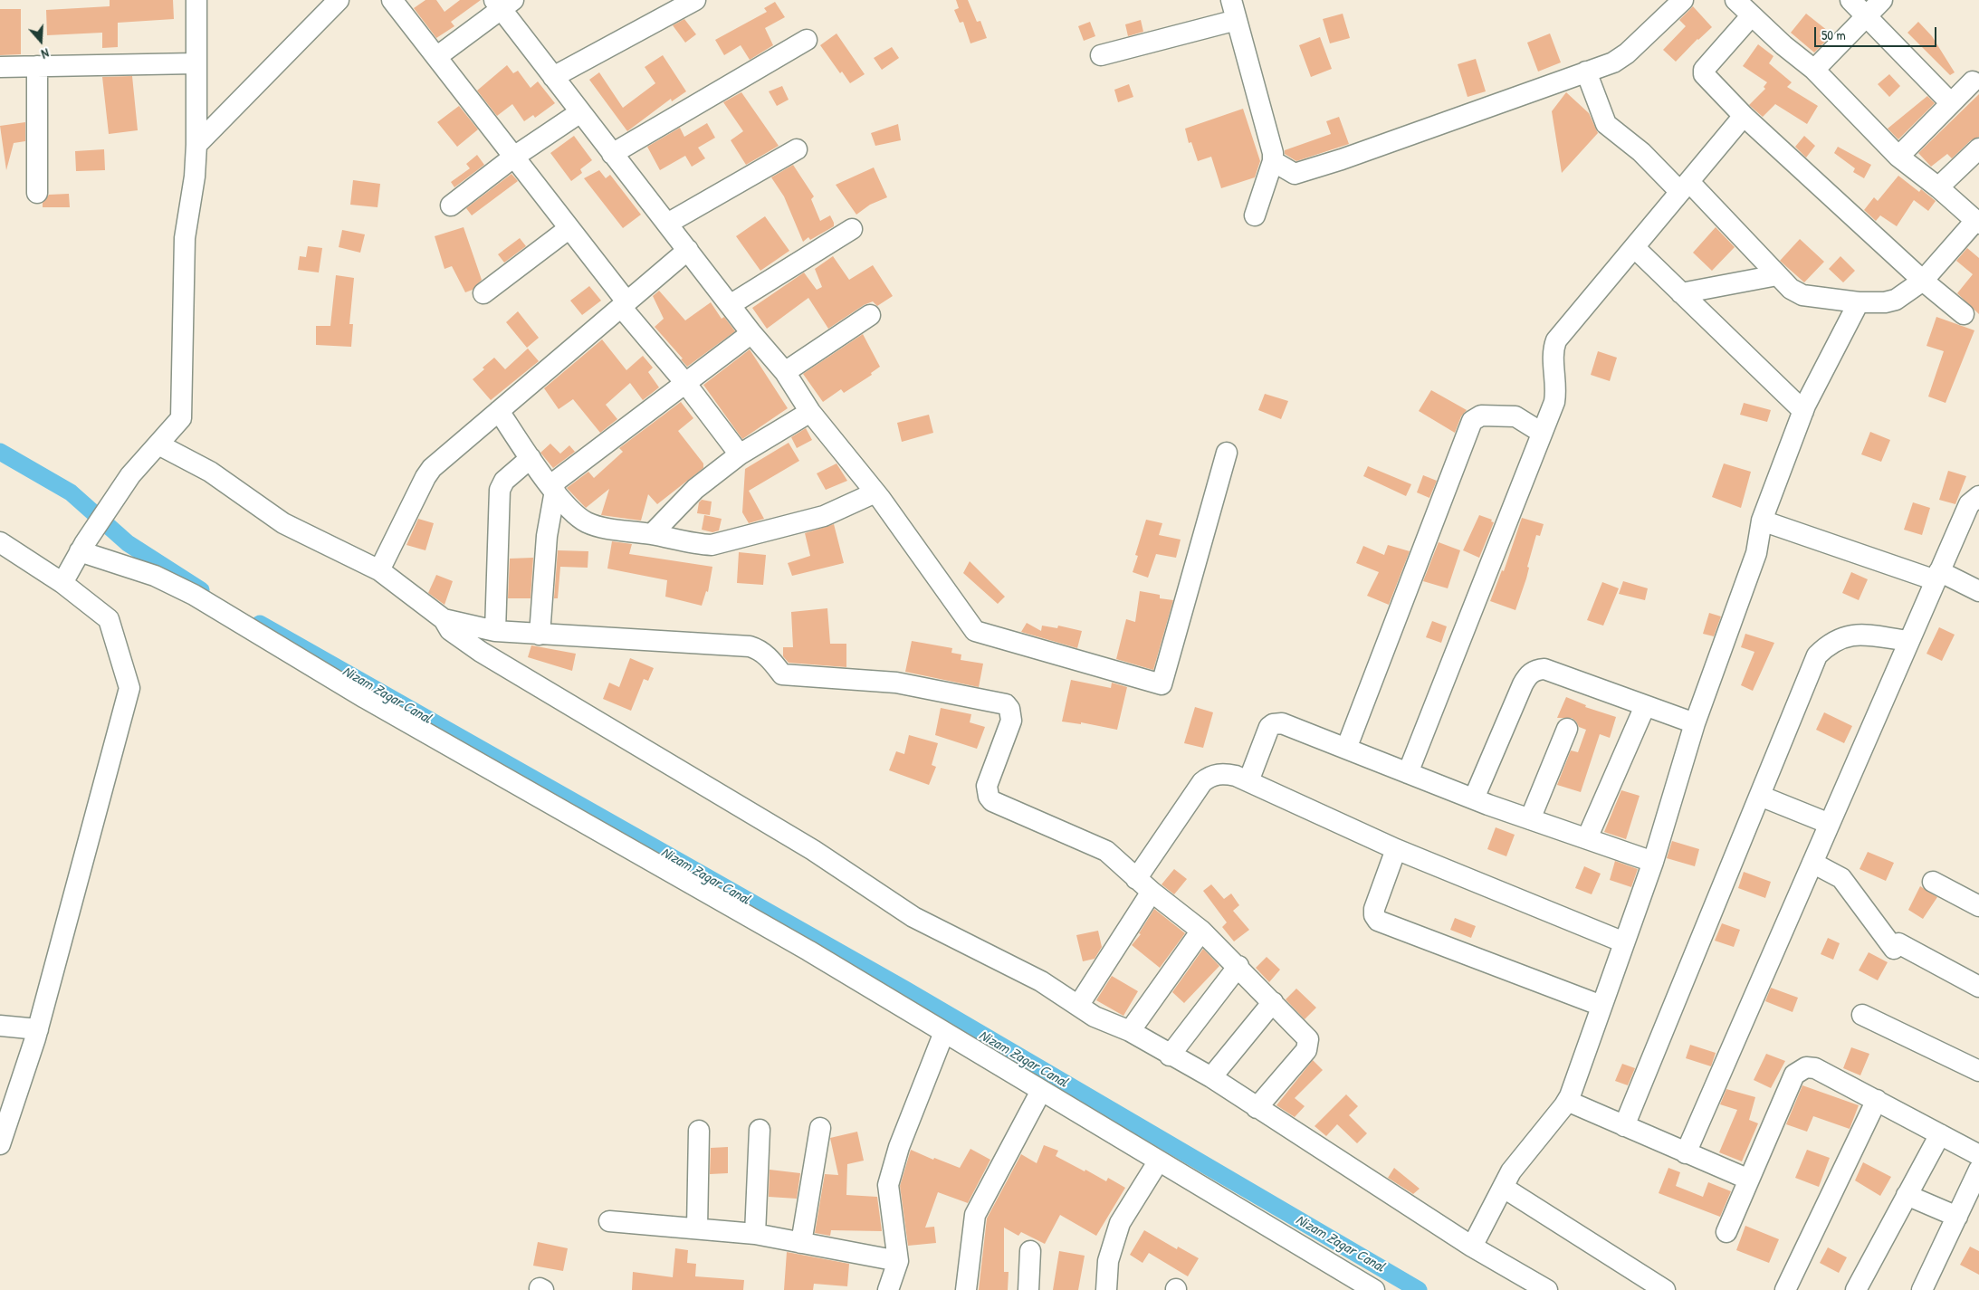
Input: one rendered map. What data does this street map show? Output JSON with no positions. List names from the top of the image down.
{
  "water": ["Nizam Zagar Canal"],
  "scale_bar": "50 m",
  "north": "bottom"
}
